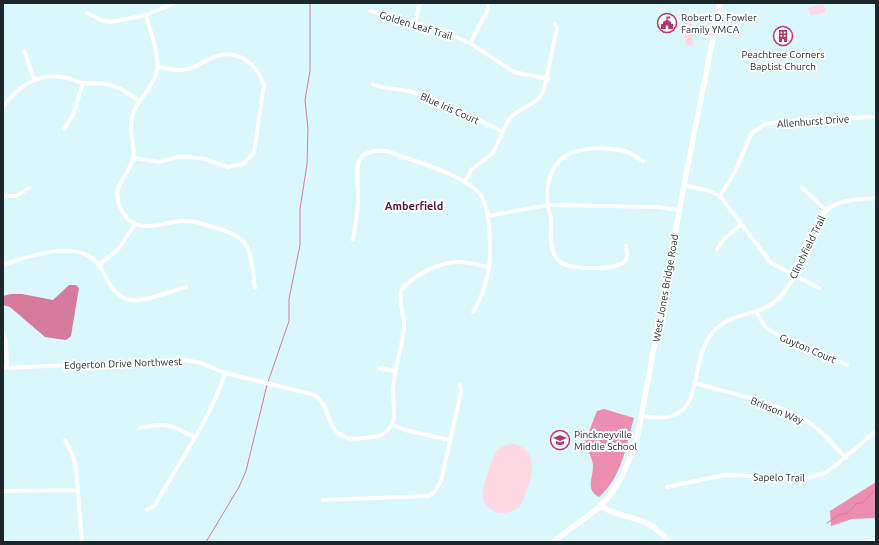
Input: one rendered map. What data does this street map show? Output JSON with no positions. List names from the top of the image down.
{
  "streets": {
    "street": [
      "Golden Leaf Trail",
      "Blue Iris Court",
      "Allenhurst Drive",
      "Clinchfield Trail",
      "West Jones Bridge Road",
      "Guyton Court",
      "Edgerton Drive Northwest",
      "Brinson Way",
      "Sapelo Trail"
    ]
  },
  "crossings": [
    ["Clinchfield Trail", "West Jones Bridge Road"],
    ["Clinchfield Trail", "Guyton Court"],
    ["Clinchfield Trail", "Brinson Way"],
    ["Brinson Way", "Sapelo Trail"]
  ],
  "districts": ["Amberfield"],
  "places": {
    "public building": ["Robert D. Fowler Family YMCA"],
    "building": ["Peachtree Corners Baptist Church"],
    "school or university": ["Pinckneyville Middle School"]
  }
}
